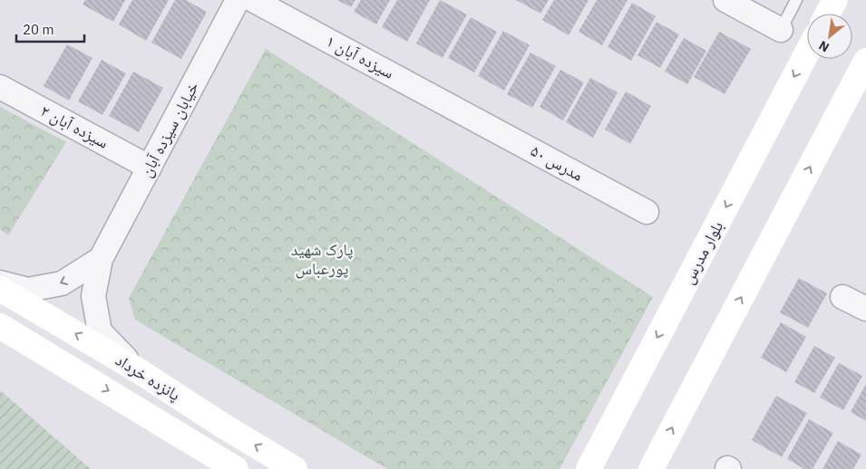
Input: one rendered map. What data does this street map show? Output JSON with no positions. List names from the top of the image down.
{
  "streets": {
    "main road": ["بلوار مدرس", "پانزده خرداد"],
    "street": [
      "سیزده آبان ۱",
      "سیزده آبان ۲",
      "خیابان سیزده آبان",
      "مدرس ۵۰"
    ]
  },
  "crossings": [
    ["سیزده آبان ۱", "مدرس ۵۰"],
    ["سیزده آبان ۲", "خیابان سیزده آبان"],
    ["خیابان سیزده آبان", "پانزده خرداد"]
  ],
  "parks": ["پارک شهید پورعباس"],
  "scale_bar": "20 m",
  "north": "bottom left"
}
